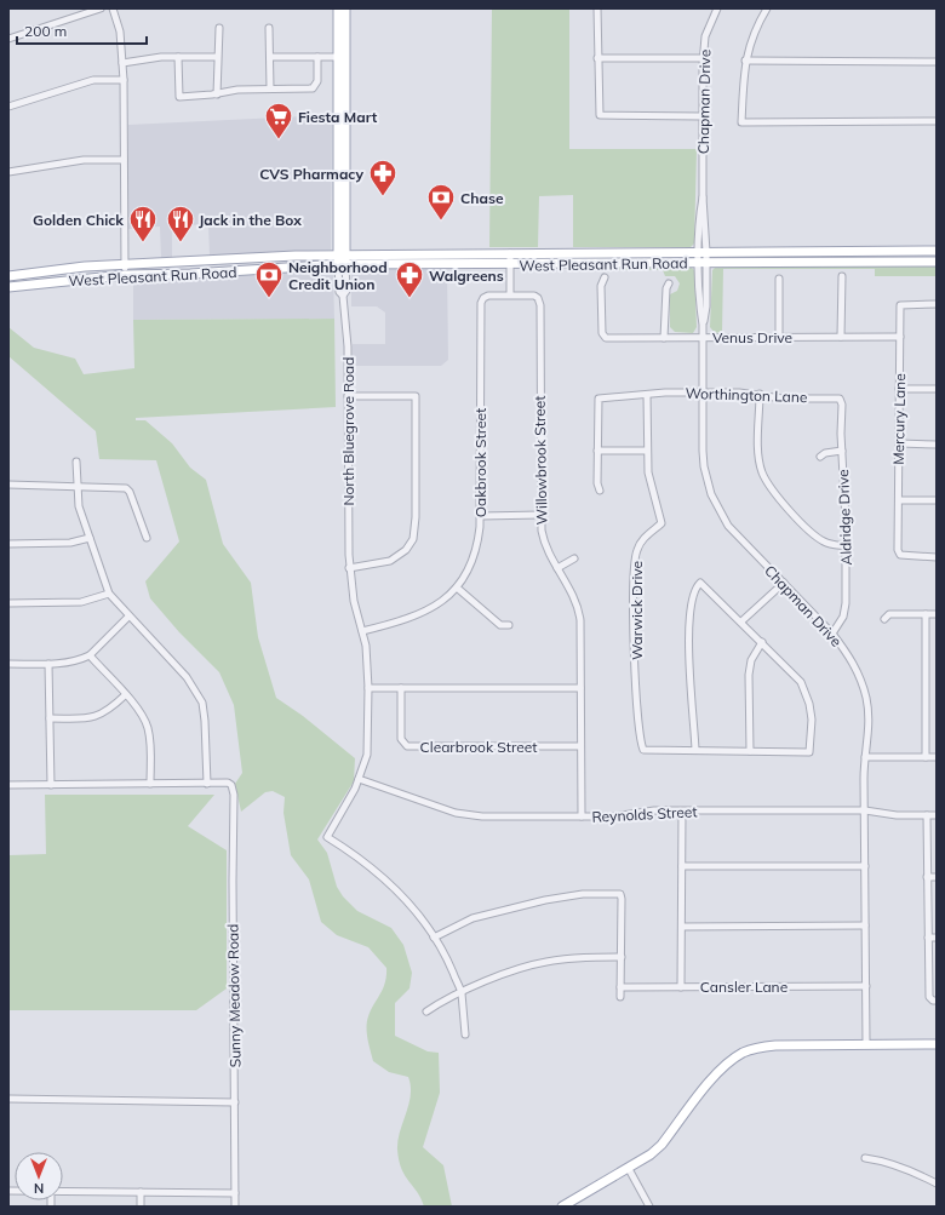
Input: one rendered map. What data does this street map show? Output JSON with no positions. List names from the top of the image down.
{
  "streets": {
    "main road": ["West Pleasant Run Road", "North Bluegrove Road"],
    "street": [
      "Chapman Drive",
      "Venus Drive",
      "Worthington Lane",
      "Mercury Lane",
      "Willowbrook Street",
      "Oakbrook Street",
      "Aldridge Drive",
      "Warwick Drive",
      "Clearbrook Street",
      "Reynolds Street",
      "Cansler Lane",
      "Sunny Meadow Road"
    ]
  },
  "crossings": [
    ["Chapman Drive", "West Pleasant Run Road"],
    ["Chapman Drive", "Venus Drive"],
    ["Chapman Drive", "Worthington Lane"],
    ["Chapman Drive", "Aldridge Drive"],
    ["Chapman Drive", "Reynolds Street"],
    ["Chapman Drive", "Cansler Lane"],
    ["West Pleasant Run Road", "North Bluegrove Road"],
    ["Venus Drive", "Mercury Lane"],
    ["Worthington Lane", "Aldridge Drive"],
    ["Worthington Lane", "Warwick Drive"],
    ["North Bluegrove Road", "Oakbrook Street"],
    ["North Bluegrove Road", "Reynolds Street"],
    ["Willowbrook Street", "Oakbrook Street"],
    ["Willowbrook Street", "Clearbrook Street"],
    ["Willowbrook Street", "Reynolds Street"]
  ],
  "places": {
    "supermarket": ["Fiesta Mart"],
    "pharmacy": ["CVS Pharmacy", "Walgreens"],
    "bank": ["Chase", "Neighborhood Credit Union"],
    "restaurant": ["Golden Chick", "Jack in the Box"]
  },
  "scale_bar": "200 m",
  "north": "bottom"
}
